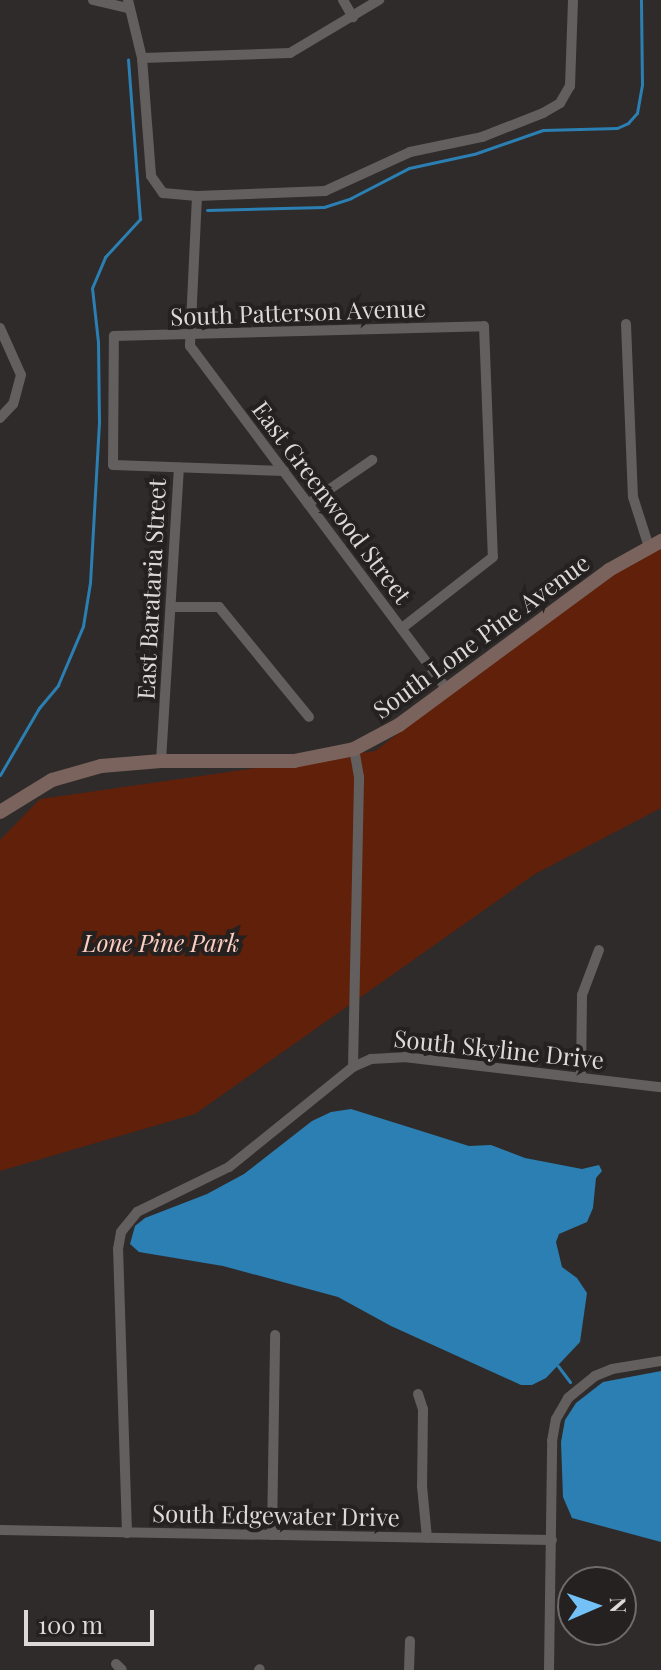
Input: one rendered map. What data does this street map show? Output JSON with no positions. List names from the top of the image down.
{
  "streets": {
    "main road": ["South Lone Pine Avenue"],
    "street": [
      "South Patterson Avenue",
      "East Greenwood Street",
      "East Barataria Street",
      "South Skyline Drive",
      "South Edgewater Drive"
    ]
  },
  "crossings": [
    ["South Patterson Avenue", "East Greenwood Street"],
    ["South Patterson Avenue", "East Barataria Street"],
    ["East Greenwood Street", "South Lone Pine Avenue"],
    ["East Barataria Street", "South Lone Pine Avenue"],
    ["South Skyline Drive", "South Edgewater Drive"]
  ],
  "parks": ["Lone Pine Park"],
  "scale_bar": "100 m",
  "north": "right"
}
